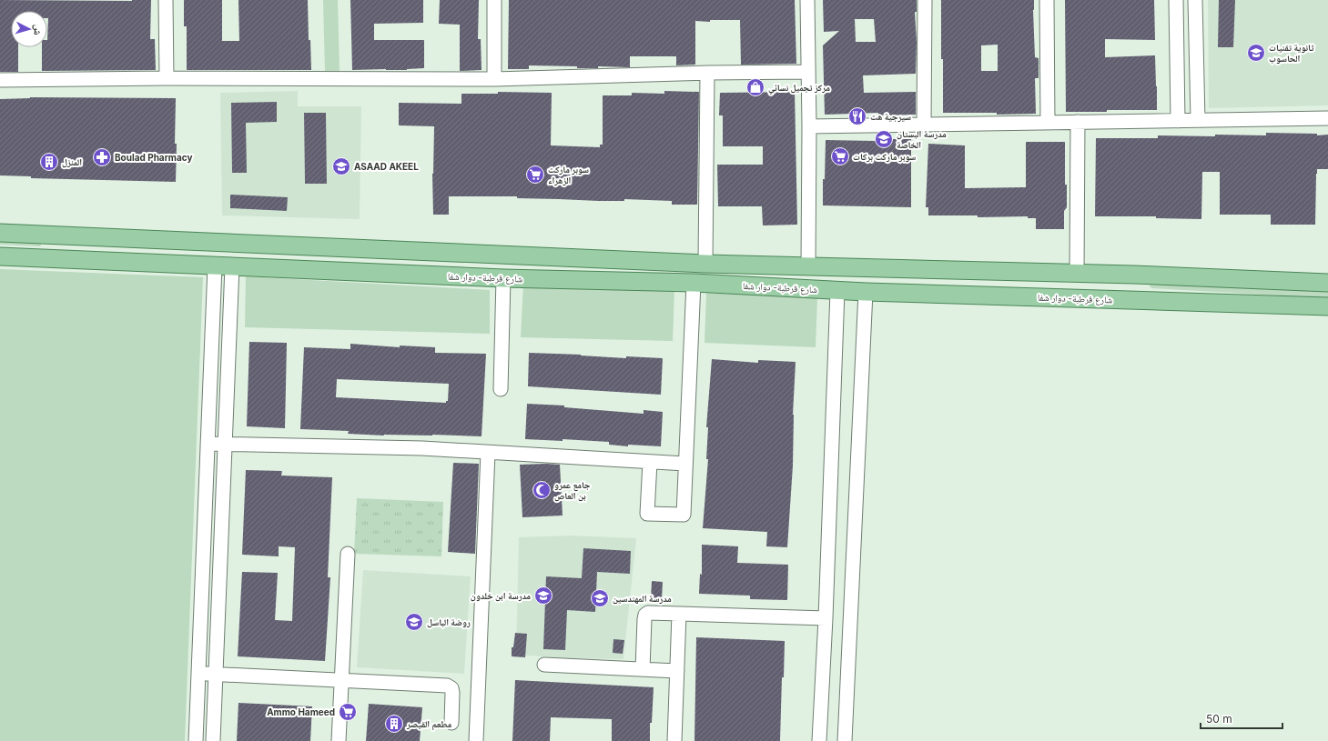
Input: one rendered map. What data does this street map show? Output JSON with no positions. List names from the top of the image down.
{
  "streets": {
    "main road": ["شارع قرطبة- دوار شفا"]
  },
  "places": {
    "school or university": [
      "ثانوية تقنيات الحاسوب",
      "مدرسة البستان الخاصة",
      "ASAAD AKEEL",
      "مدرسة ابن خلدون",
      "مدرسة المهندسين",
      "روضة الباسل"
    ],
    "shop": ["مركز تجميل نسائي"],
    "restaurant": ["سيرجية هت"],
    "supermarket": ["سوبر ماركت بركات", "سوبر ماركت الزهراء", "Ammo Hameed"],
    "pharmacy": ["Boulad Pharmacy"],
    "building": ["المنزل", "مطعم القيصر"],
    "mosque": ["جامع عمرو بن العاص"]
  },
  "scale_bar": "50 m",
  "north": "right"
}
